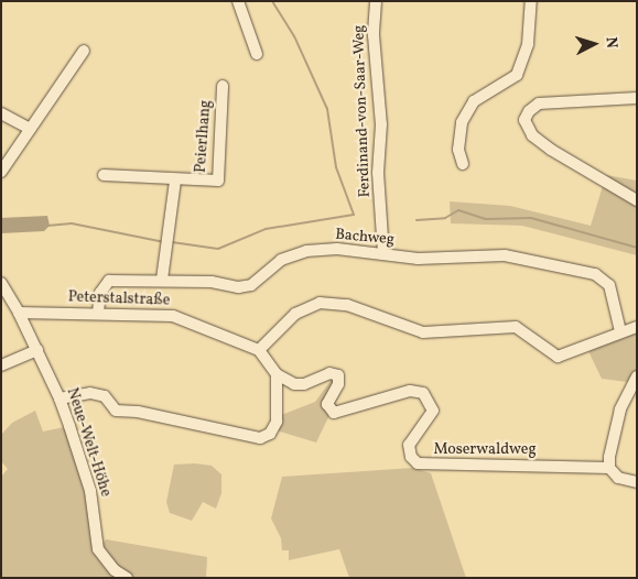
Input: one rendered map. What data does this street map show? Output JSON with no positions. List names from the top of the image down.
{
  "streets": {
    "street": [
      "Ferdinand-von-Saar-Weg",
      "Peierlhang",
      "Bachweg",
      "Peterstalstraße",
      "Neue-Welt-Höhe",
      "Moserwaldweg"
    ]
  },
  "crossings": [
    ["Ferdinand-von-Saar-Weg", "Bachweg"],
    ["Peierlhang", "Bachweg"],
    ["Bachweg", "Peterstalstraße"],
    ["Peterstalstraße", "Neue-Welt-Höhe"]
  ],
  "north": "right"
}
